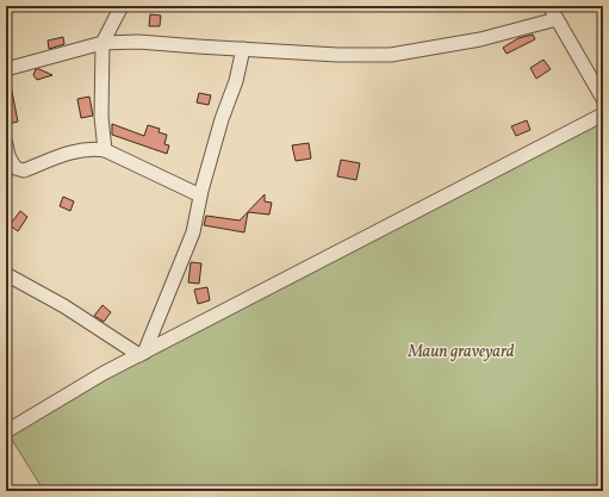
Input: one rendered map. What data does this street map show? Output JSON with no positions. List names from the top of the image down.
{
  "parks": ["Maun graveyard"]
}
